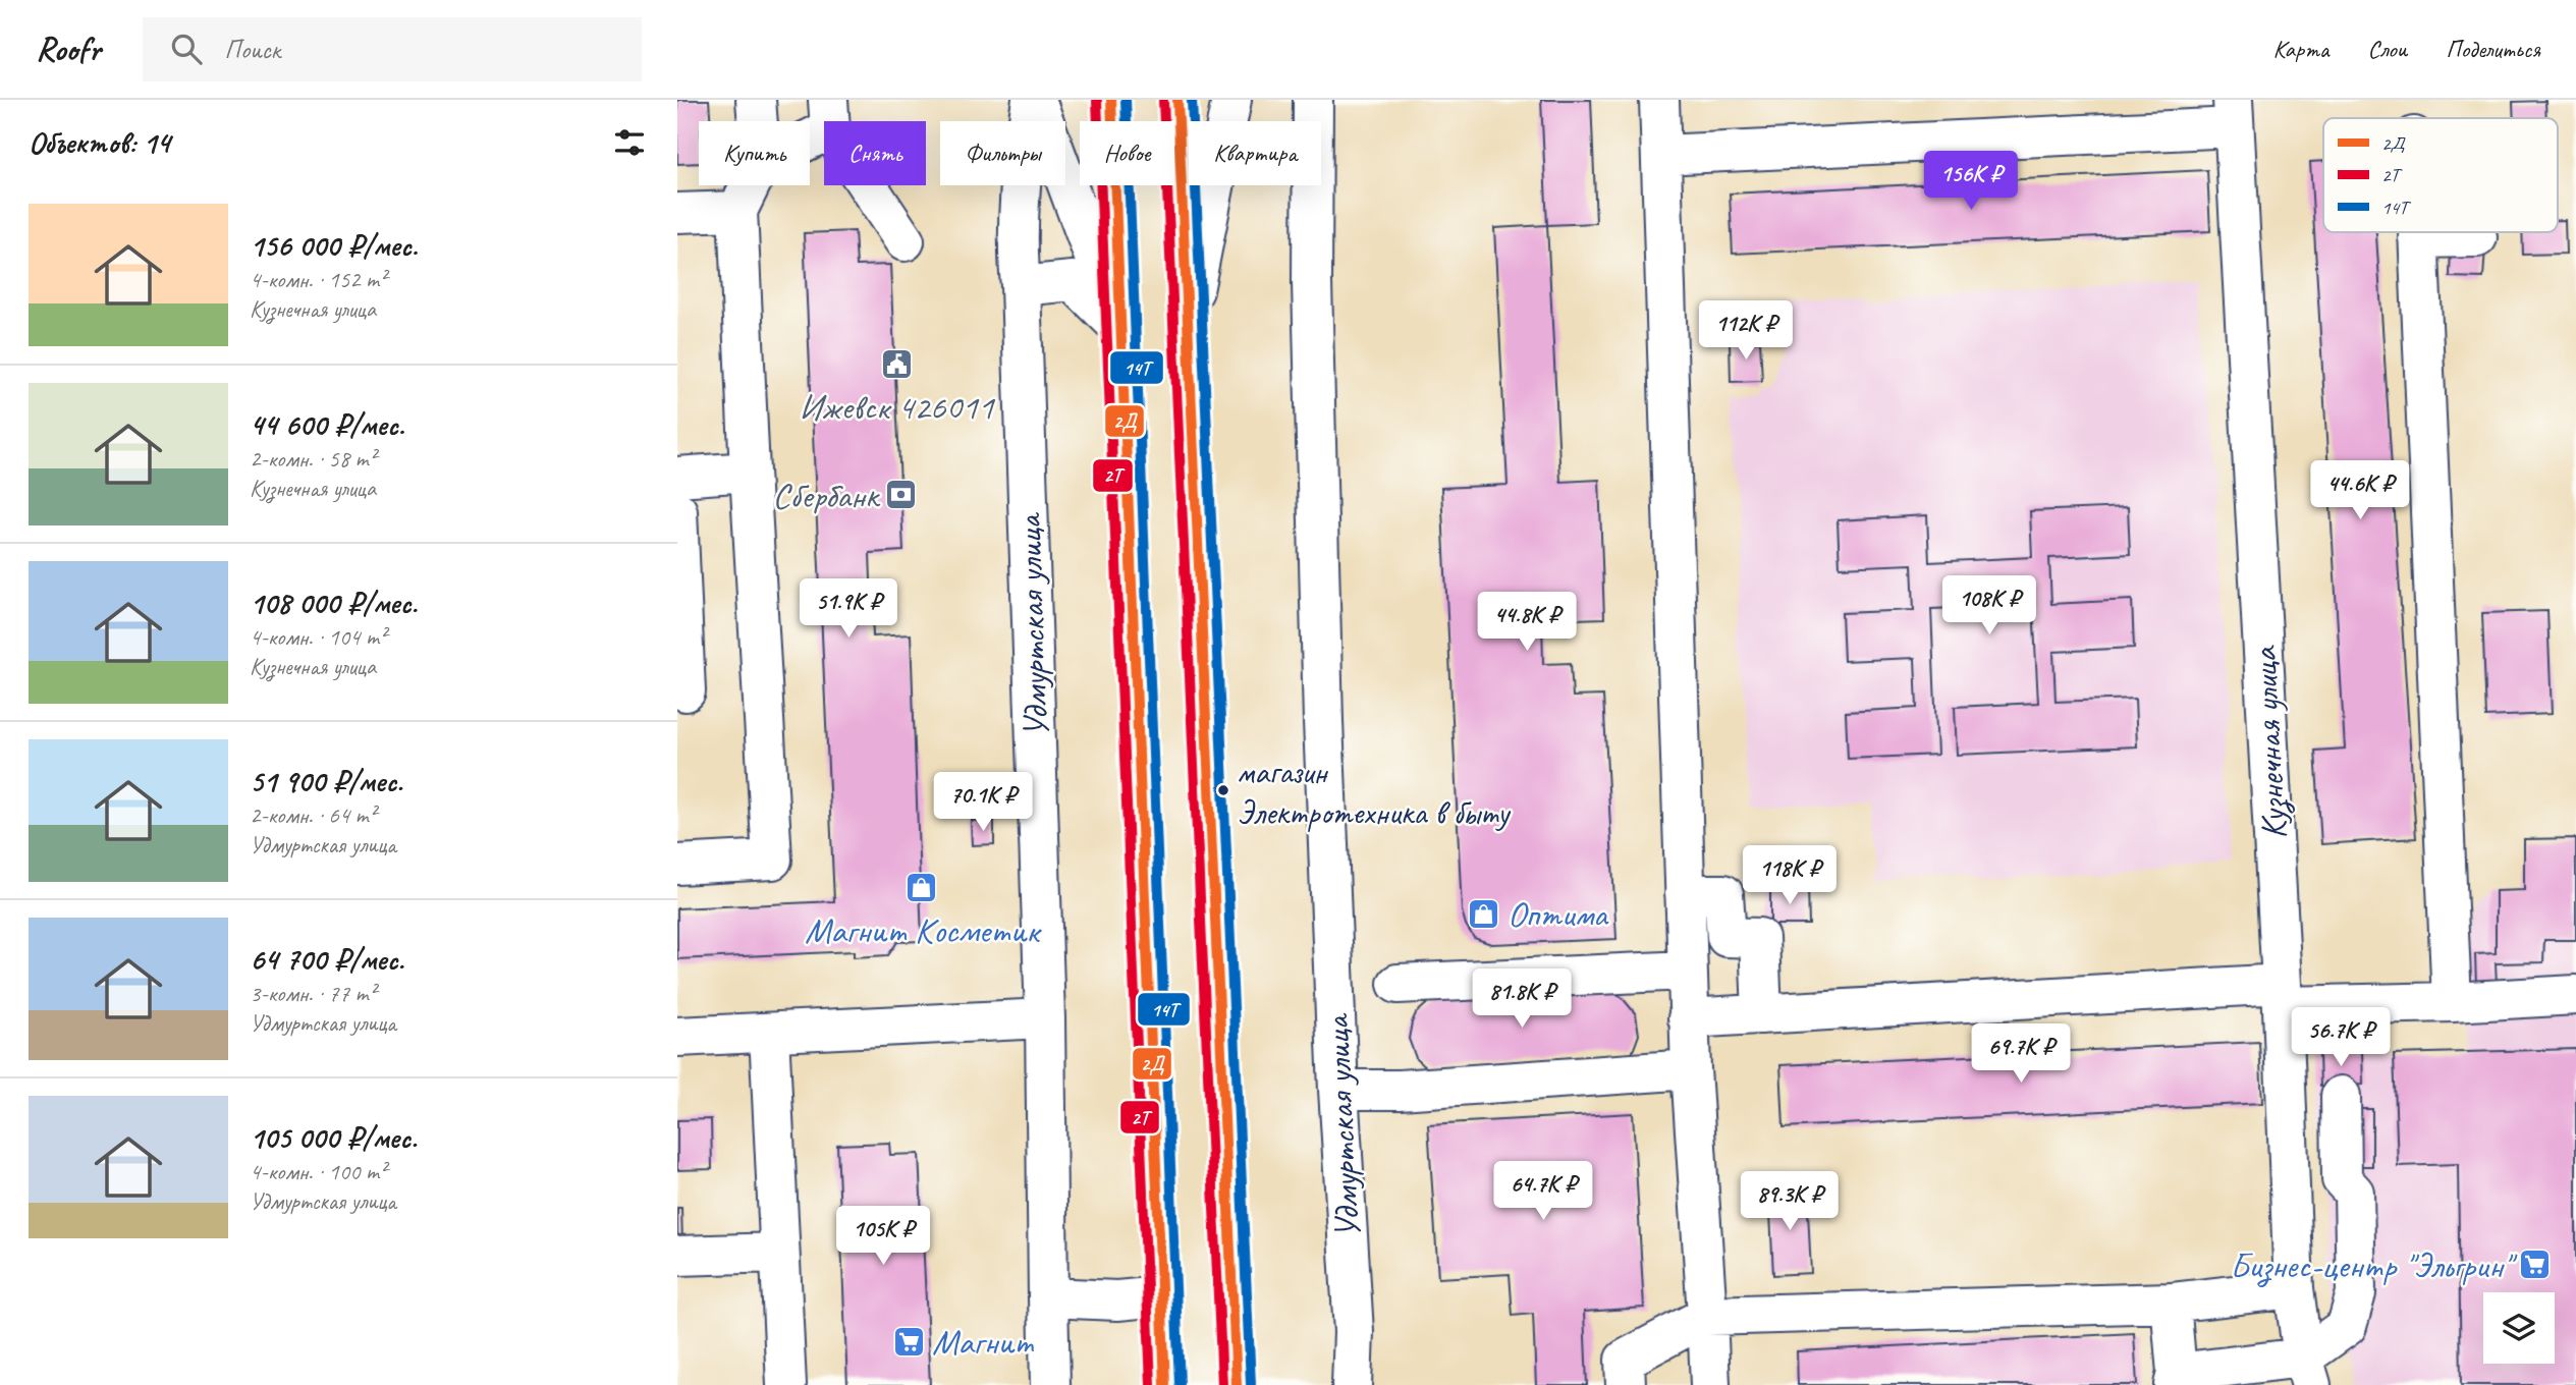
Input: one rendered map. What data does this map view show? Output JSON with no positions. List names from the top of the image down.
{
  "streets": {
    "street": ["Удмуртская улица", "Кузнечная улица"]
  },
  "places": {
    "public building": ["Ижевск 426011"],
    "bank": ["Сбербанк"],
    "other": ["магазин Электротехника в быту"],
    "shop": ["Магнит Косметик", "Оптима"],
    "supermarket": ["Бизнес-центр \"Эльгрин\"", "Магнит"]
  },
  "lines": ["transit line 2Д", "transit line 14Т", "transit line 2Т"],
  "legend": ["2Д", "2Т", "14Т"],
  "page": {
    "header": "Roofr",
    "search": "Поиск",
    "nav": ["Карта", "Слои", "Поделиться"],
    "heading": "Объектов: 14",
    "chip": [
      "Купить",
      "Снять",
      "Фильтры",
      "Новое",
      "Квартира"
    ],
    "price": [
      "156K ₽",
      "112K ₽",
      "44.6K ₽",
      "108K ₽",
      "51.9K ₽",
      "44.8K ₽",
      "70.1K ₽",
      "118K ₽",
      "81.8K ₽",
      "56.7K ₽",
      "69.7K ₽",
      "64.7K ₽",
      "89.3K ₽",
      "105K ₽"
    ],
    "list": [
      {
        "name": "156 000 ₽/мес.",
        "note": "4-комн. · 152 m² · Кузнечная улица"
      },
      {
        "name": "44 600 ₽/мес.",
        "note": "2-комн. · 58 m² · Кузнечная улица"
      },
      {
        "name": "108 000 ₽/мес.",
        "note": "4-комн. · 104 m² · Кузнечная улица"
      },
      {
        "name": "51 900 ₽/мес.",
        "note": "2-комн. · 64 m² · Удмуртская улица"
      },
      {
        "name": "64 700 ₽/мес.",
        "note": "3-комн. · 77 m² · Удмуртская улица"
      },
      {
        "name": "105 000 ₽/мес.",
        "note": "4-комн. · 100 m² · Удмуртская улица"
      }
    ]
  }
}
